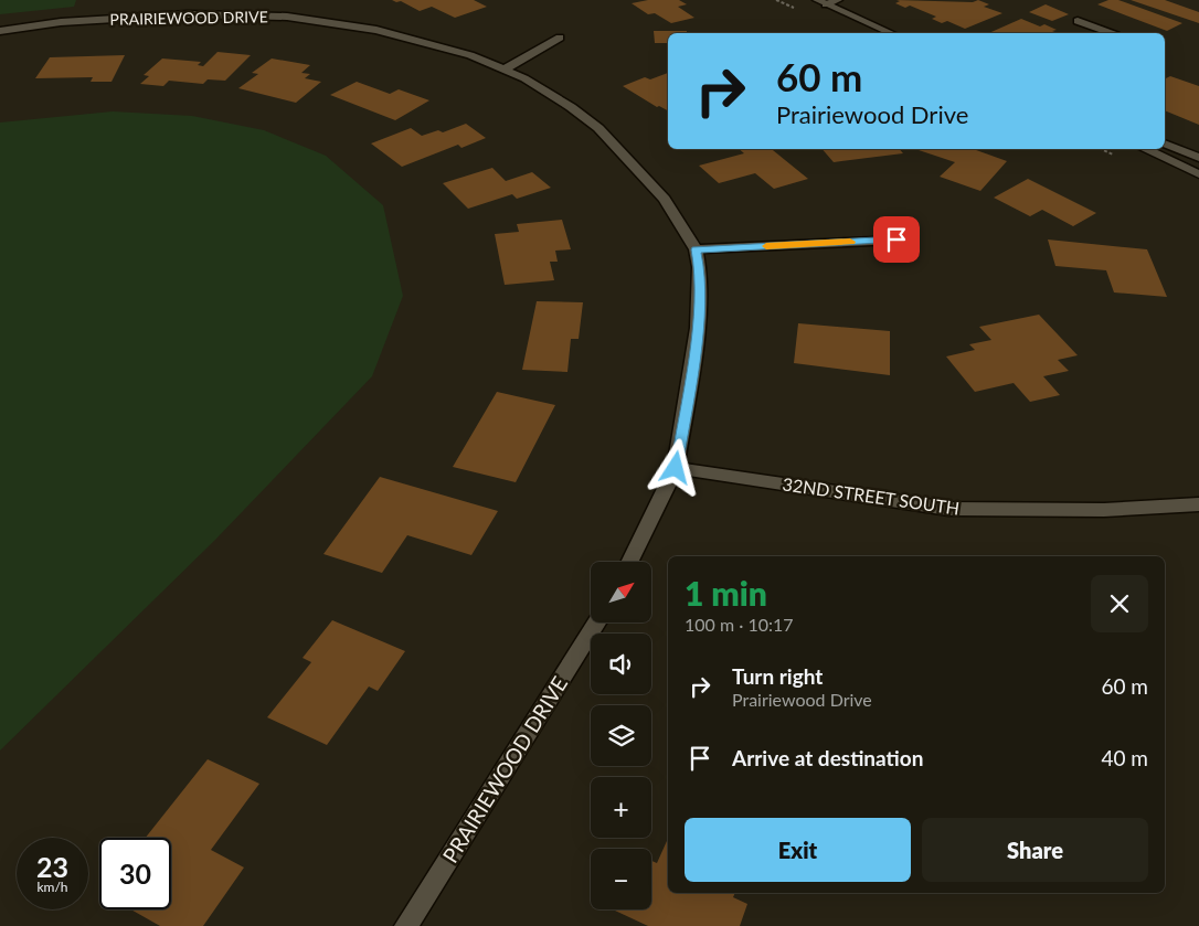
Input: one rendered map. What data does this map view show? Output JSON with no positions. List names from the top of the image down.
{
  "streets": {
    "street": ["PRAIRIEWOOD DRIVE", "32ND STREET SOUTH"]
  },
  "crossings": [
    ["PRAIRIEWOOD DRIVE", "32ND STREET SOUTH"]
  ],
  "north": "top right",
  "page": {
    "turn": ["60 m", "Prairiewood Drive"],
    "heading": ["1 min", "100 m · 10:17"],
    "map_buttons": ["+", "−"],
    "list": [
      {
        "name": "Turn right",
        "note": "Prairiewood Drive",
        "value": "60 m"
      },
      {
        "name": "Arrive at destination",
        "value": "40 m"
      }
    ],
    "buttons": ["Exit", "Share"],
    "speed": "23 km/h",
    "limit": "30"
  }
}
